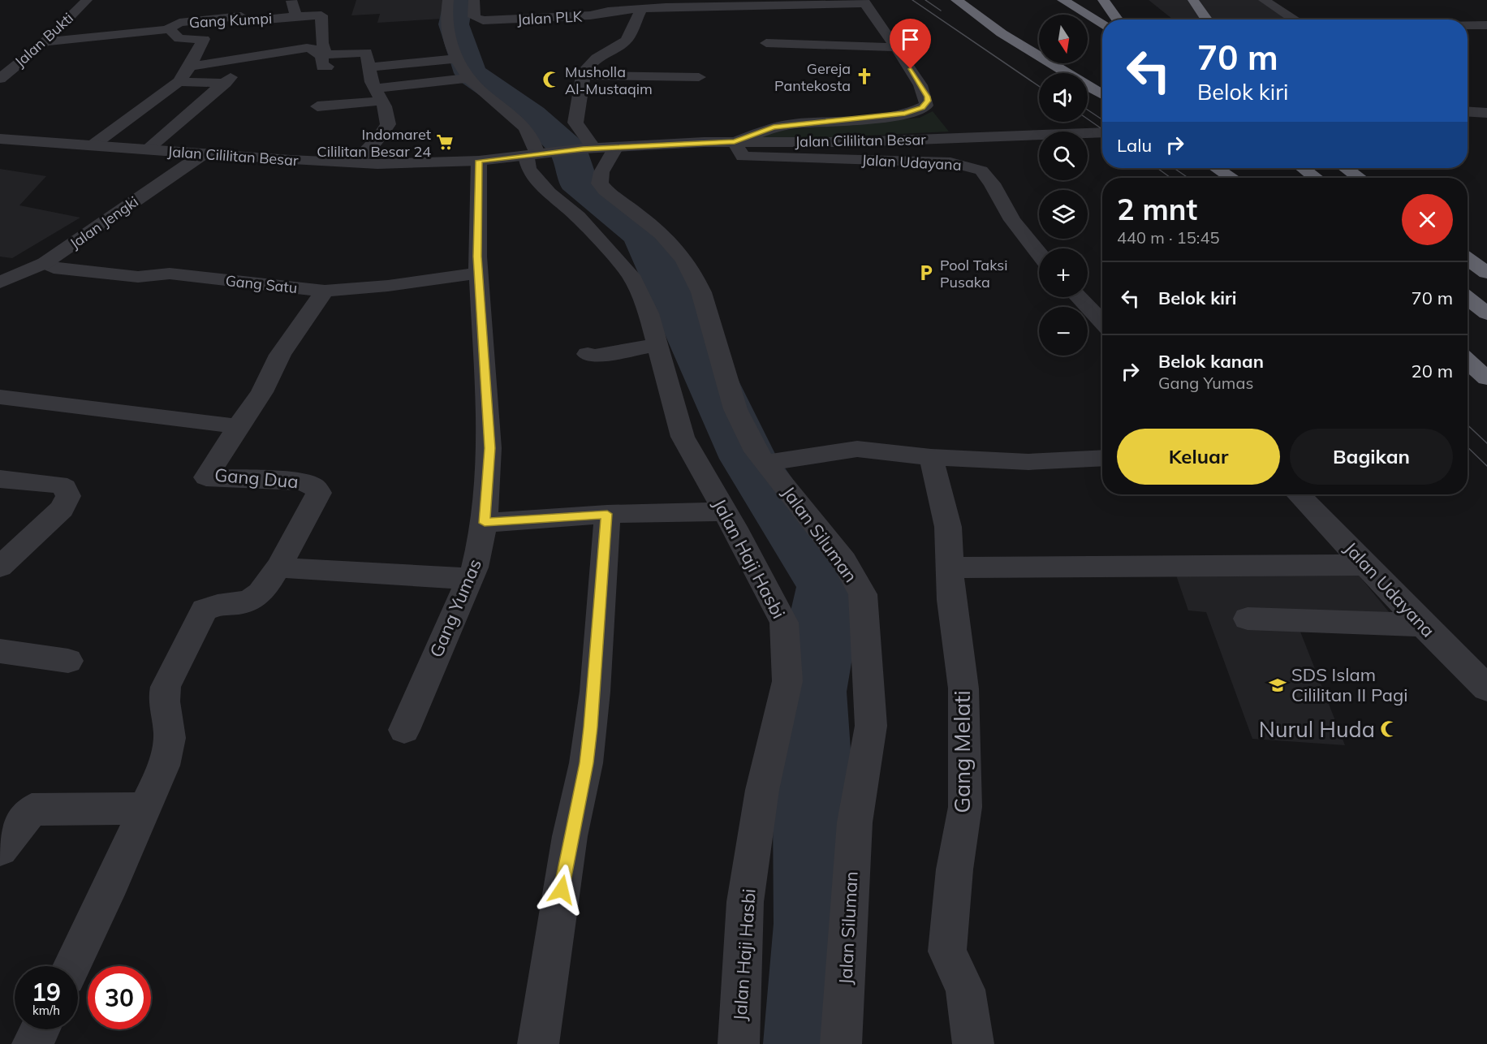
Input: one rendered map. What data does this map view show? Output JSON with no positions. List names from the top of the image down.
{
  "streets": {
    "street": [
      "Jalan PLK",
      "Gang Kumpi",
      "Jalan Bukti",
      "Jalan Cililitan Besar",
      "Jalan Udayana",
      "Jalan Jengki",
      "Gang Satu",
      "Gang Dua",
      "Jalan Siluman",
      "Jalan Haji Hasbi",
      "Gang Yumas",
      "Gang Melati"
    ]
  },
  "crossings": [
    ["Jalan PLK", "Jalan Haji Hasbi"],
    ["Gang Kumpi", "Jalan Bukti"],
    ["Gang Kumpi", "Jalan Cililitan Besar"],
    ["Jalan Cililitan Besar", "Jalan Udayana"],
    ["Jalan Cililitan Besar", "Jalan Jengki"],
    ["Jalan Cililitan Besar", "Jalan Siluman"],
    ["Jalan Cililitan Besar", "Jalan Haji Hasbi"],
    ["Jalan Cililitan Besar", "Gang Yumas"],
    ["Jalan Jengki", "Gang Satu"],
    ["Gang Satu", "Gang Yumas"]
  ],
  "places": {
    "church": ["Gereja Pantekosta"],
    "mosque": ["Musholla Al-Mustaqim", "Nurul Huda"],
    "supermarket": ["Indomaret Cililitan Besar 24"],
    "parking": ["Pool Taksi Pusaka"],
    "school or university": ["SDS Islam Cililitan II Pagi"]
  },
  "north": "bottom",
  "page": {
    "map_buttons": ["+", "−"],
    "turn": ["70 m", "Belok kiri"],
    "then": "Lalu",
    "heading": ["2 mnt", "440 m · 15:45"],
    "list": [
      {
        "name": "Belok kiri",
        "value": "70 m"
      },
      {
        "name": "Belok kanan",
        "note": "Gang Yumas",
        "value": "20 m"
      }
    ],
    "buttons": ["Keluar", "Bagikan"],
    "speed": "19 km/h",
    "limit": "30"
  }
}
